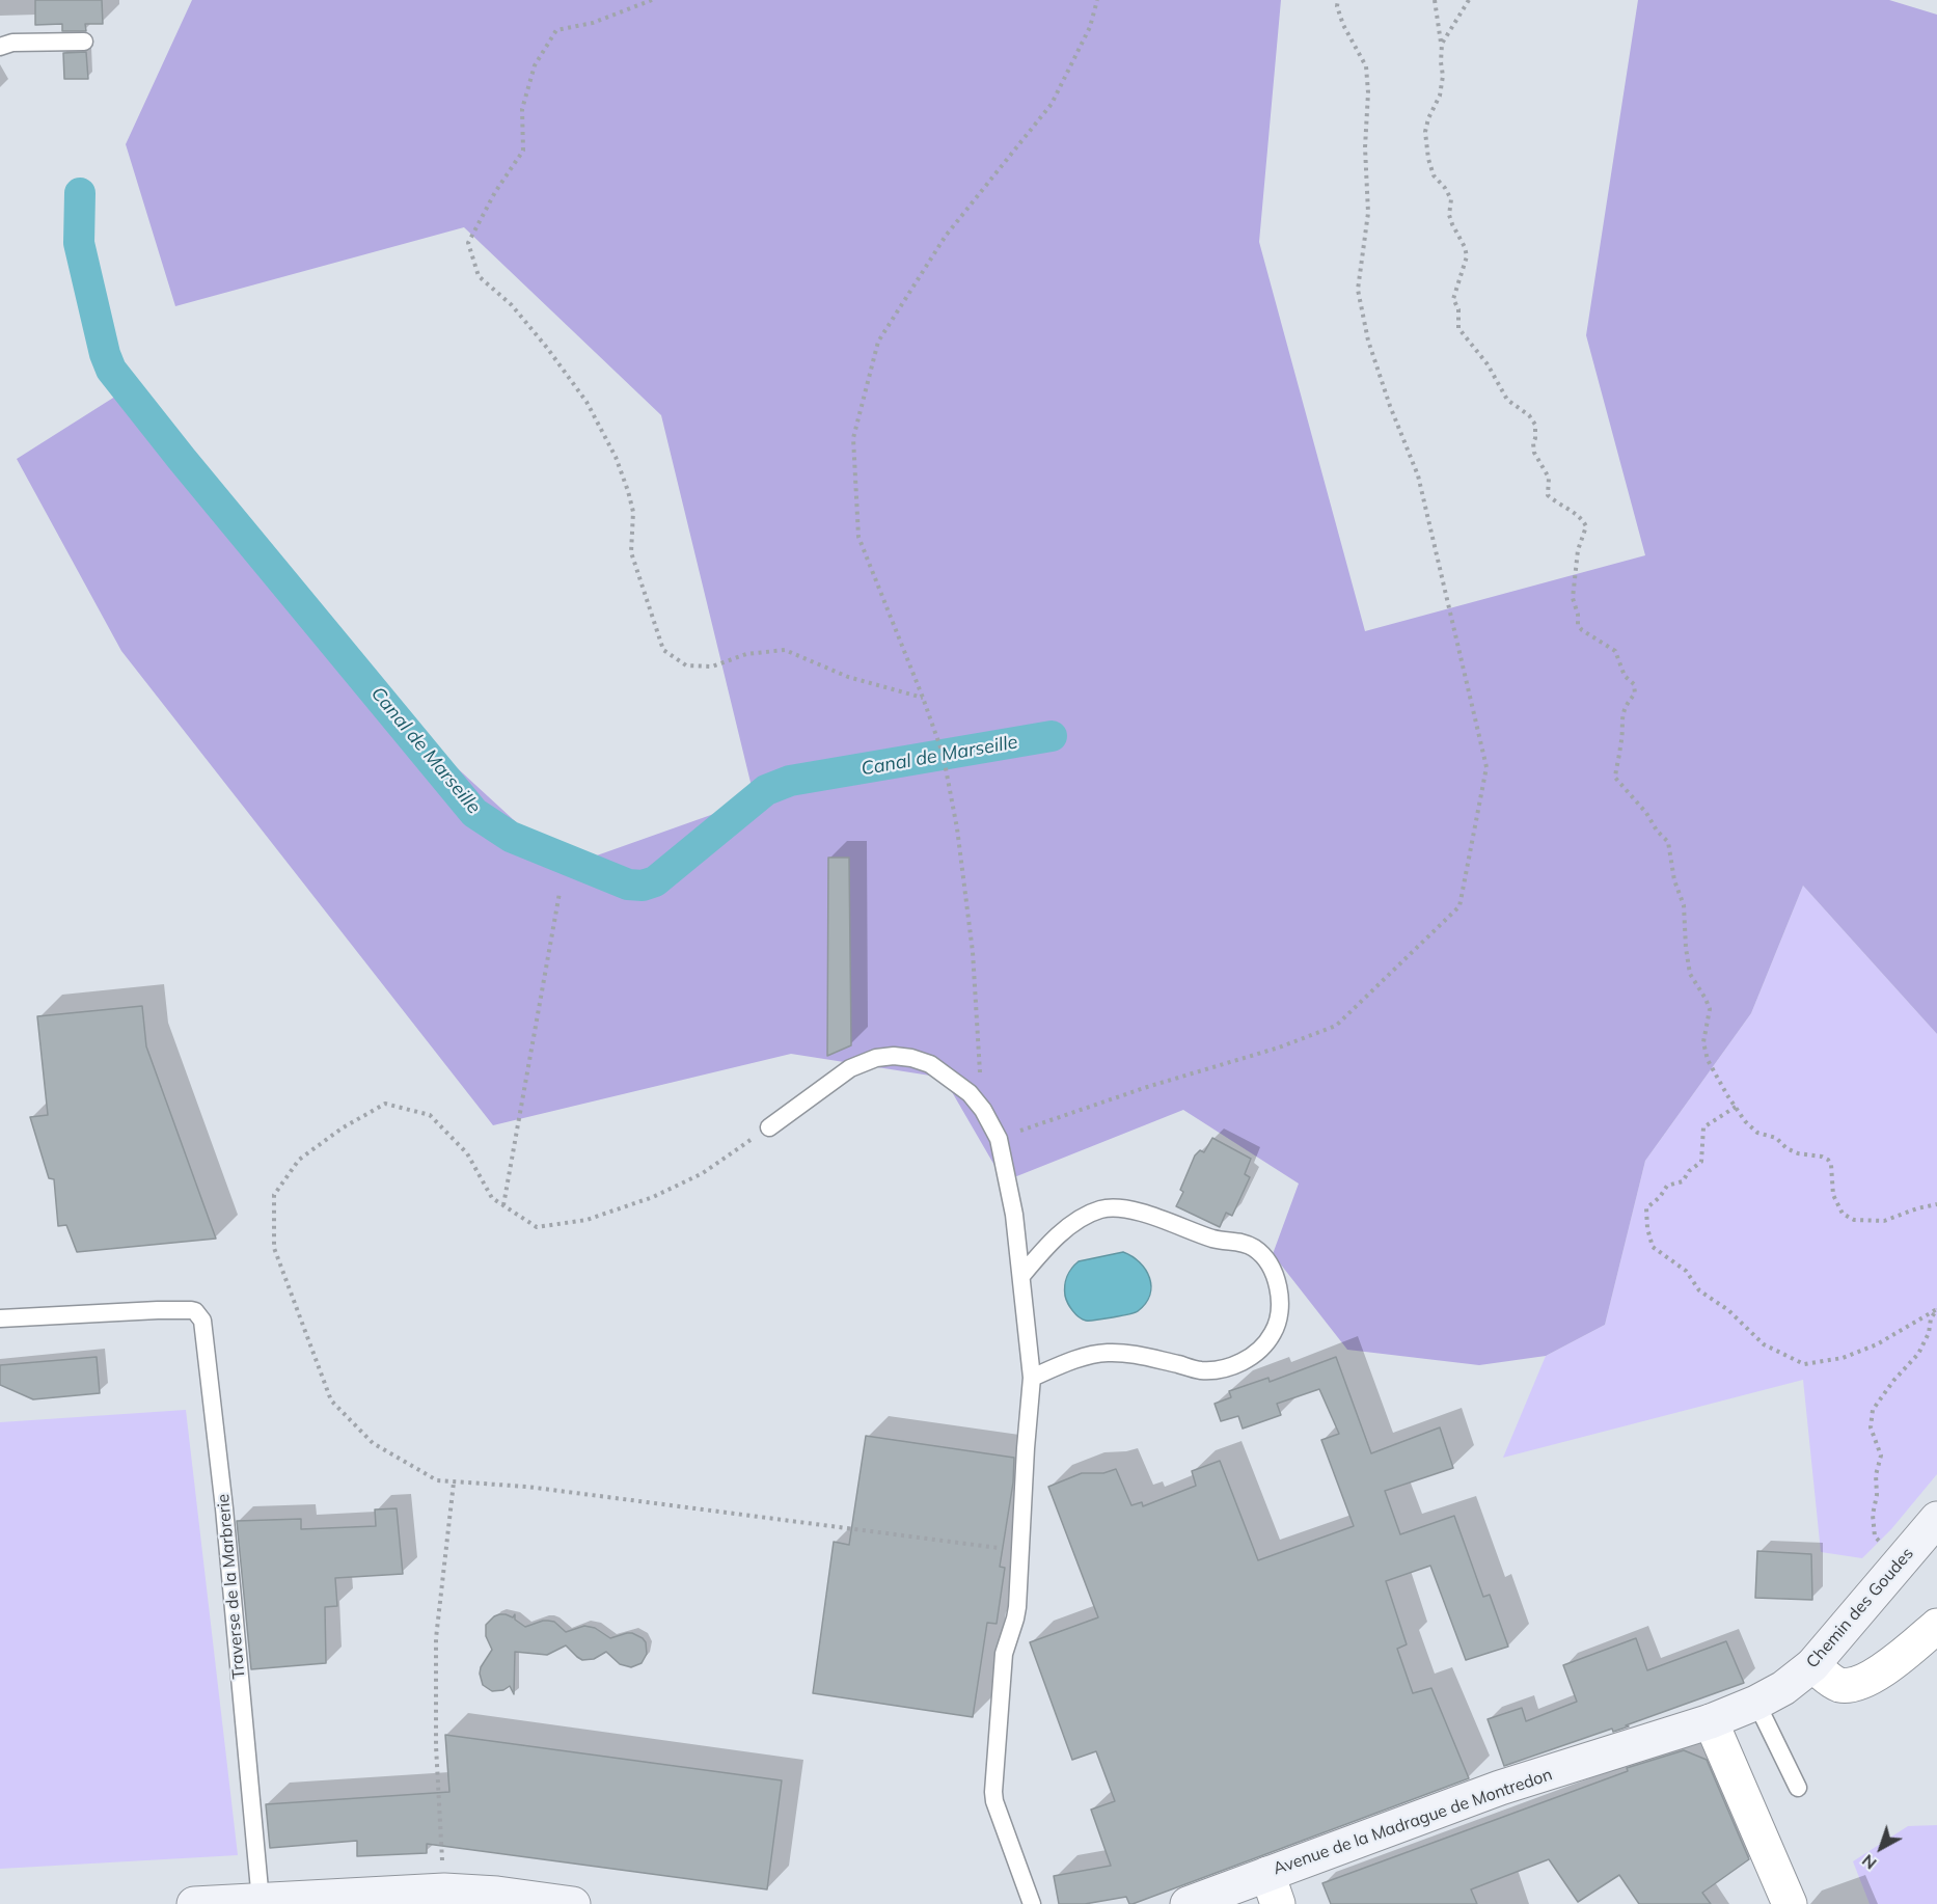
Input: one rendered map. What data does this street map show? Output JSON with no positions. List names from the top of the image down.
{
  "streets": {
    "street": ["Chemin des Goudes", "Avenue de la Madrague de Montredon"],
    "lane": ["Traverse de la Marbrerie"]
  },
  "crossings": [
    ["Chemin des Goudes", "Avenue de la Madrague de Montredon"]
  ],
  "water": ["Canal de Marseille"],
  "north": "bottom left"
}
